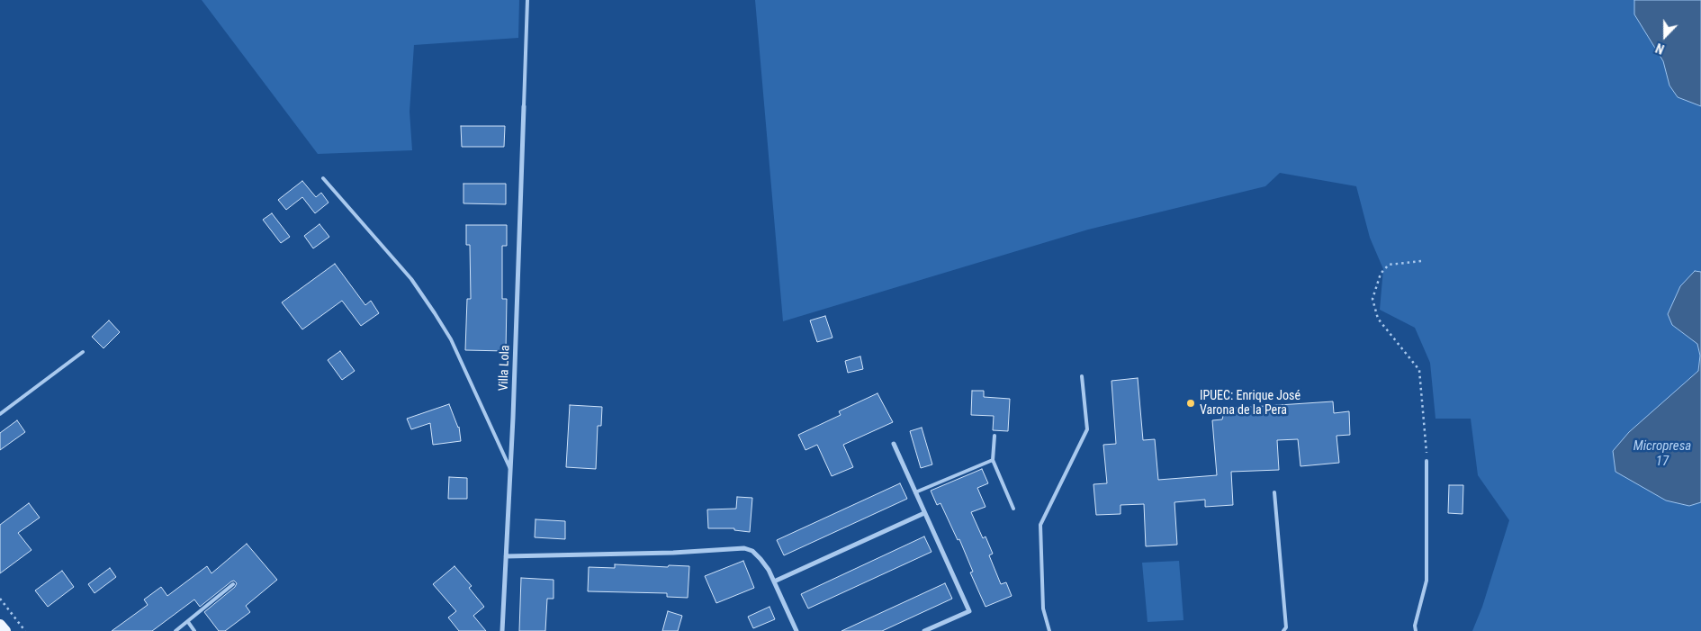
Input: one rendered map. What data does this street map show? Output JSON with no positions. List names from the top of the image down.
{
  "streets": {
    "street": ["Villa Lola"]
  },
  "water": ["Micropresa 17"],
  "places": ["IPUEC: Enrique José Varona de la Pera"],
  "north": "bottom"
}
